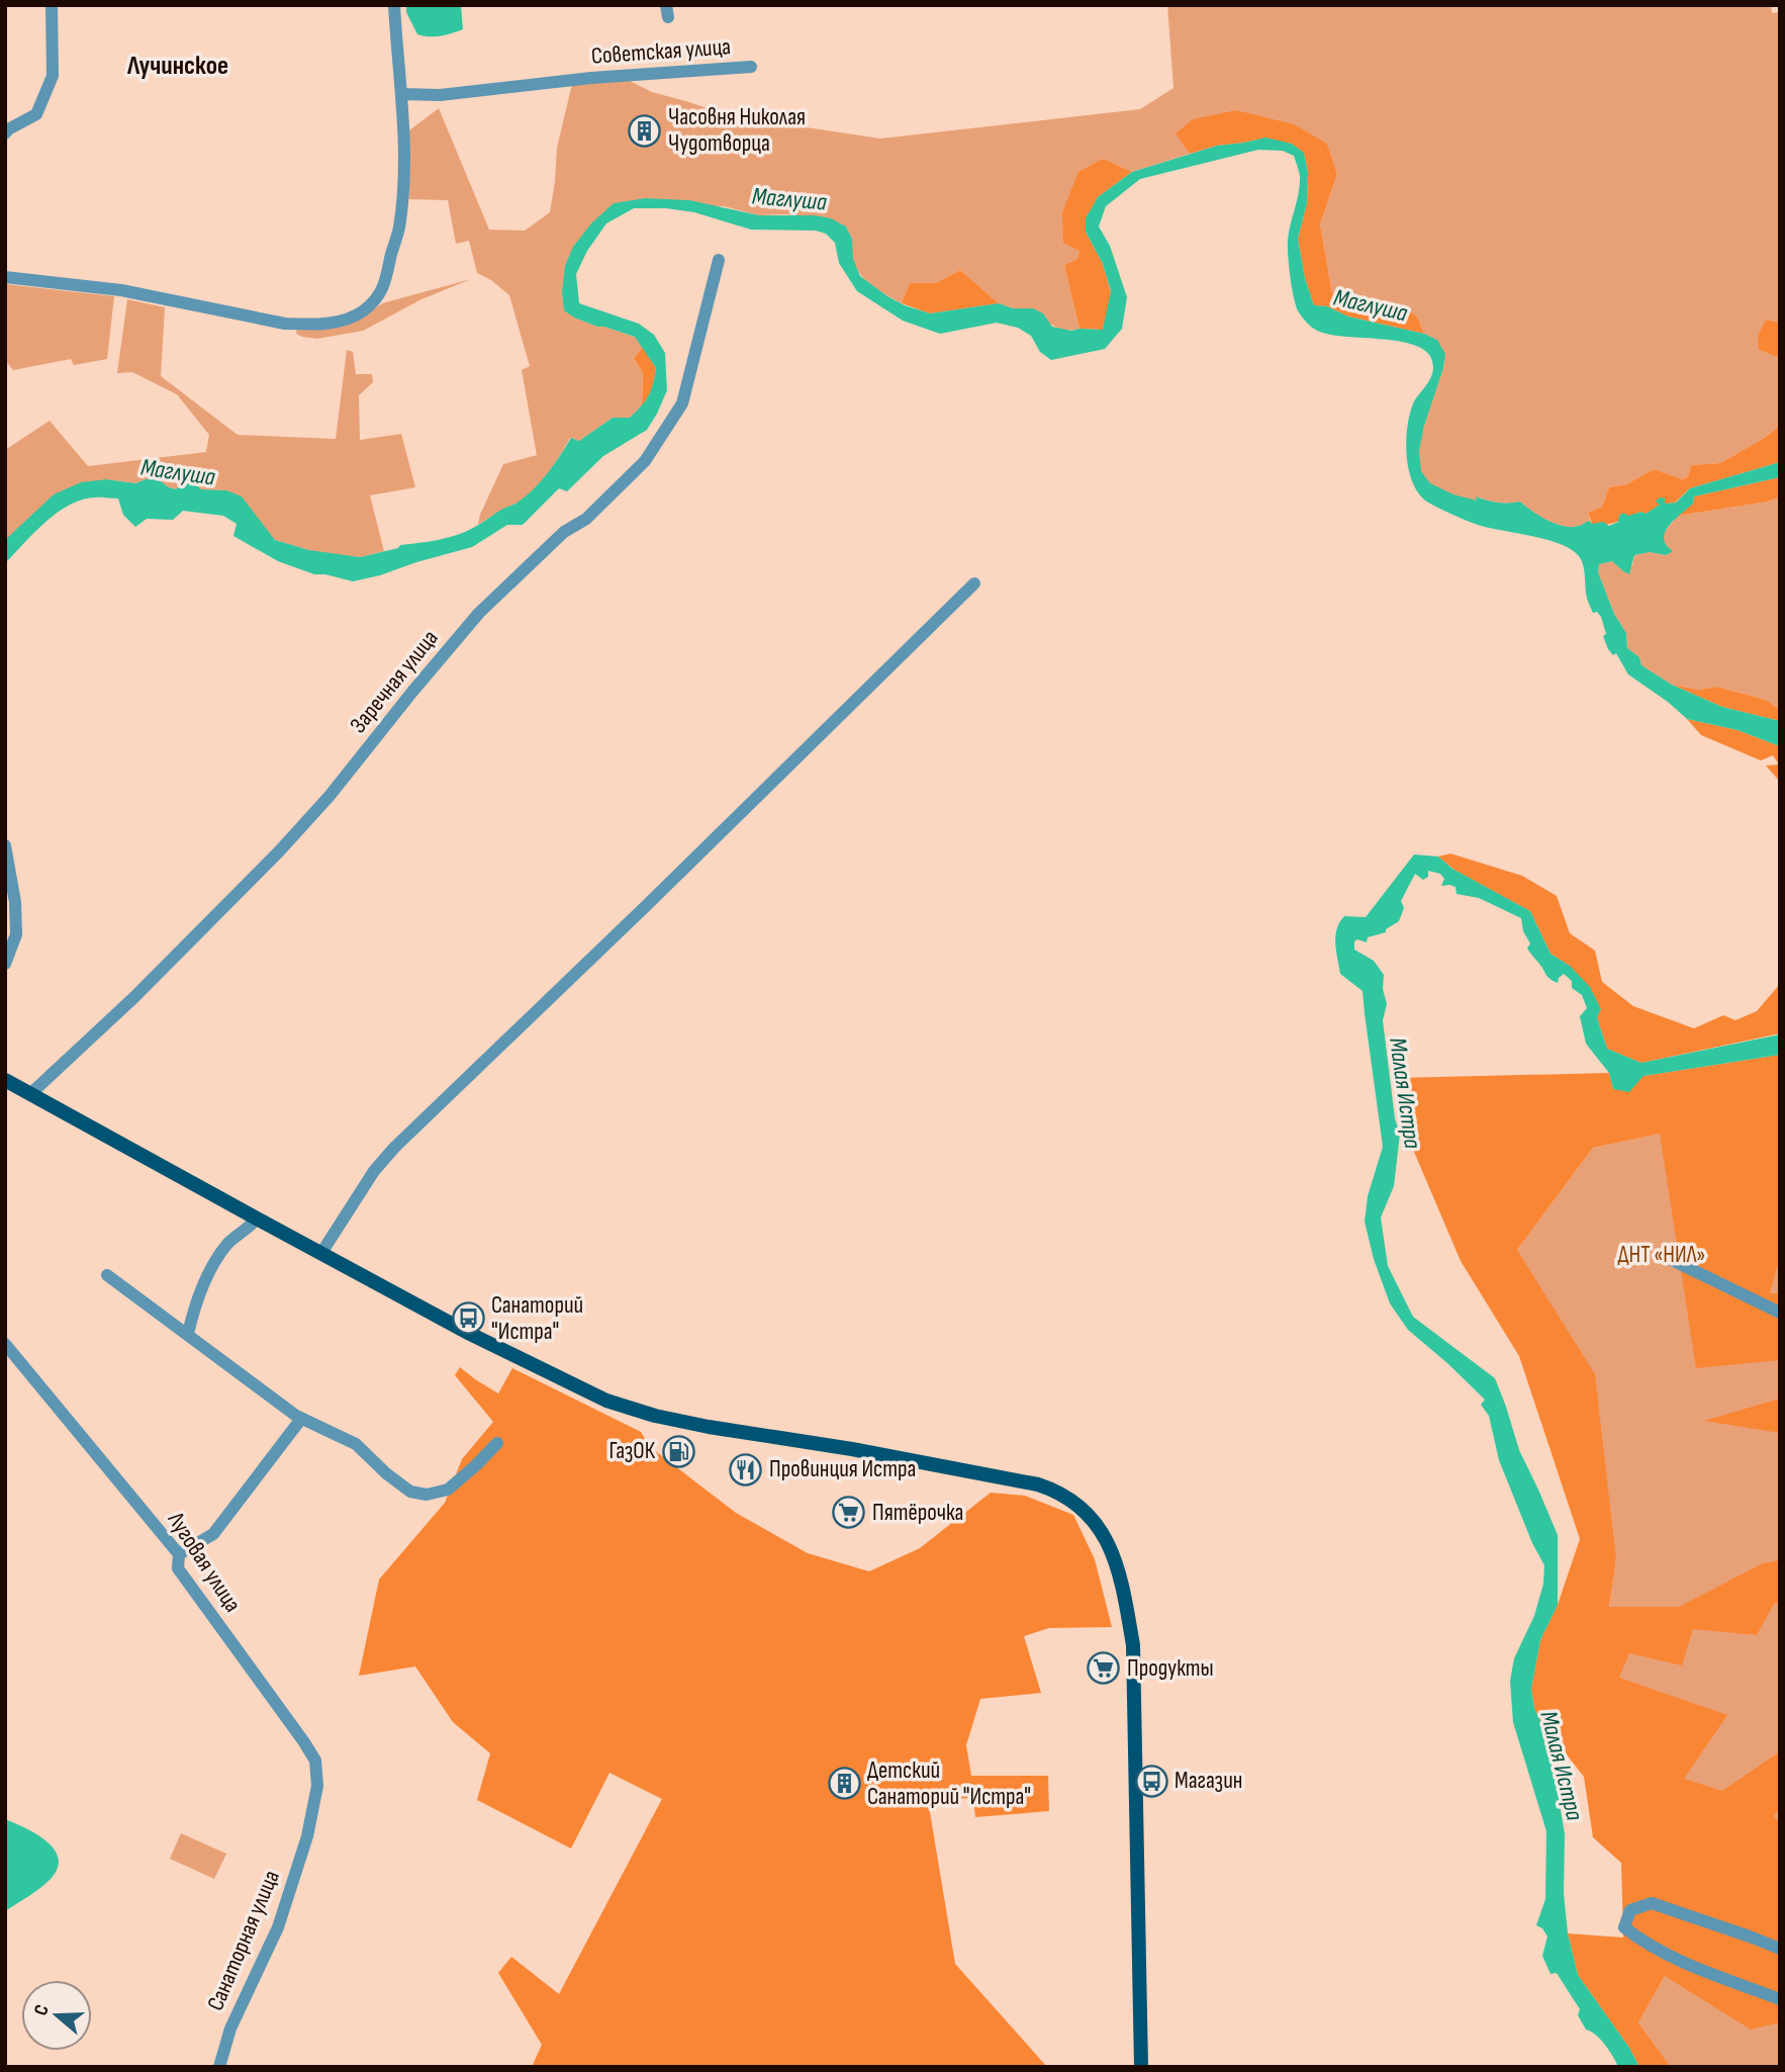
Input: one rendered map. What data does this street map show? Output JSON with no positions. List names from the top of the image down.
{
  "streets": {
    "street": [
      "Советская улица",
      "Заречная улица",
      "Луговая улица",
      "Санаторная улица"
    ]
  },
  "crossings": [
    ["Луговая улица", "Санаторная улица"]
  ],
  "districts": ["Лучинское"],
  "water": ["Маглуша", "Малая Истра"],
  "parks": ["ДНТ «НИЛ»"],
  "places": {
    "building": ["Часовня Николая Чудотворца", "Детский Санаторий \"Истра\""],
    "bus stop": ["Санаторий \"Истра\"", "Магазин"],
    "fuel station": ["ГазОК"],
    "restaurant": ["Провинция Истра"],
    "supermarket": ["Пятёрочка", "Продукты"]
  },
  "north": "left"
}
